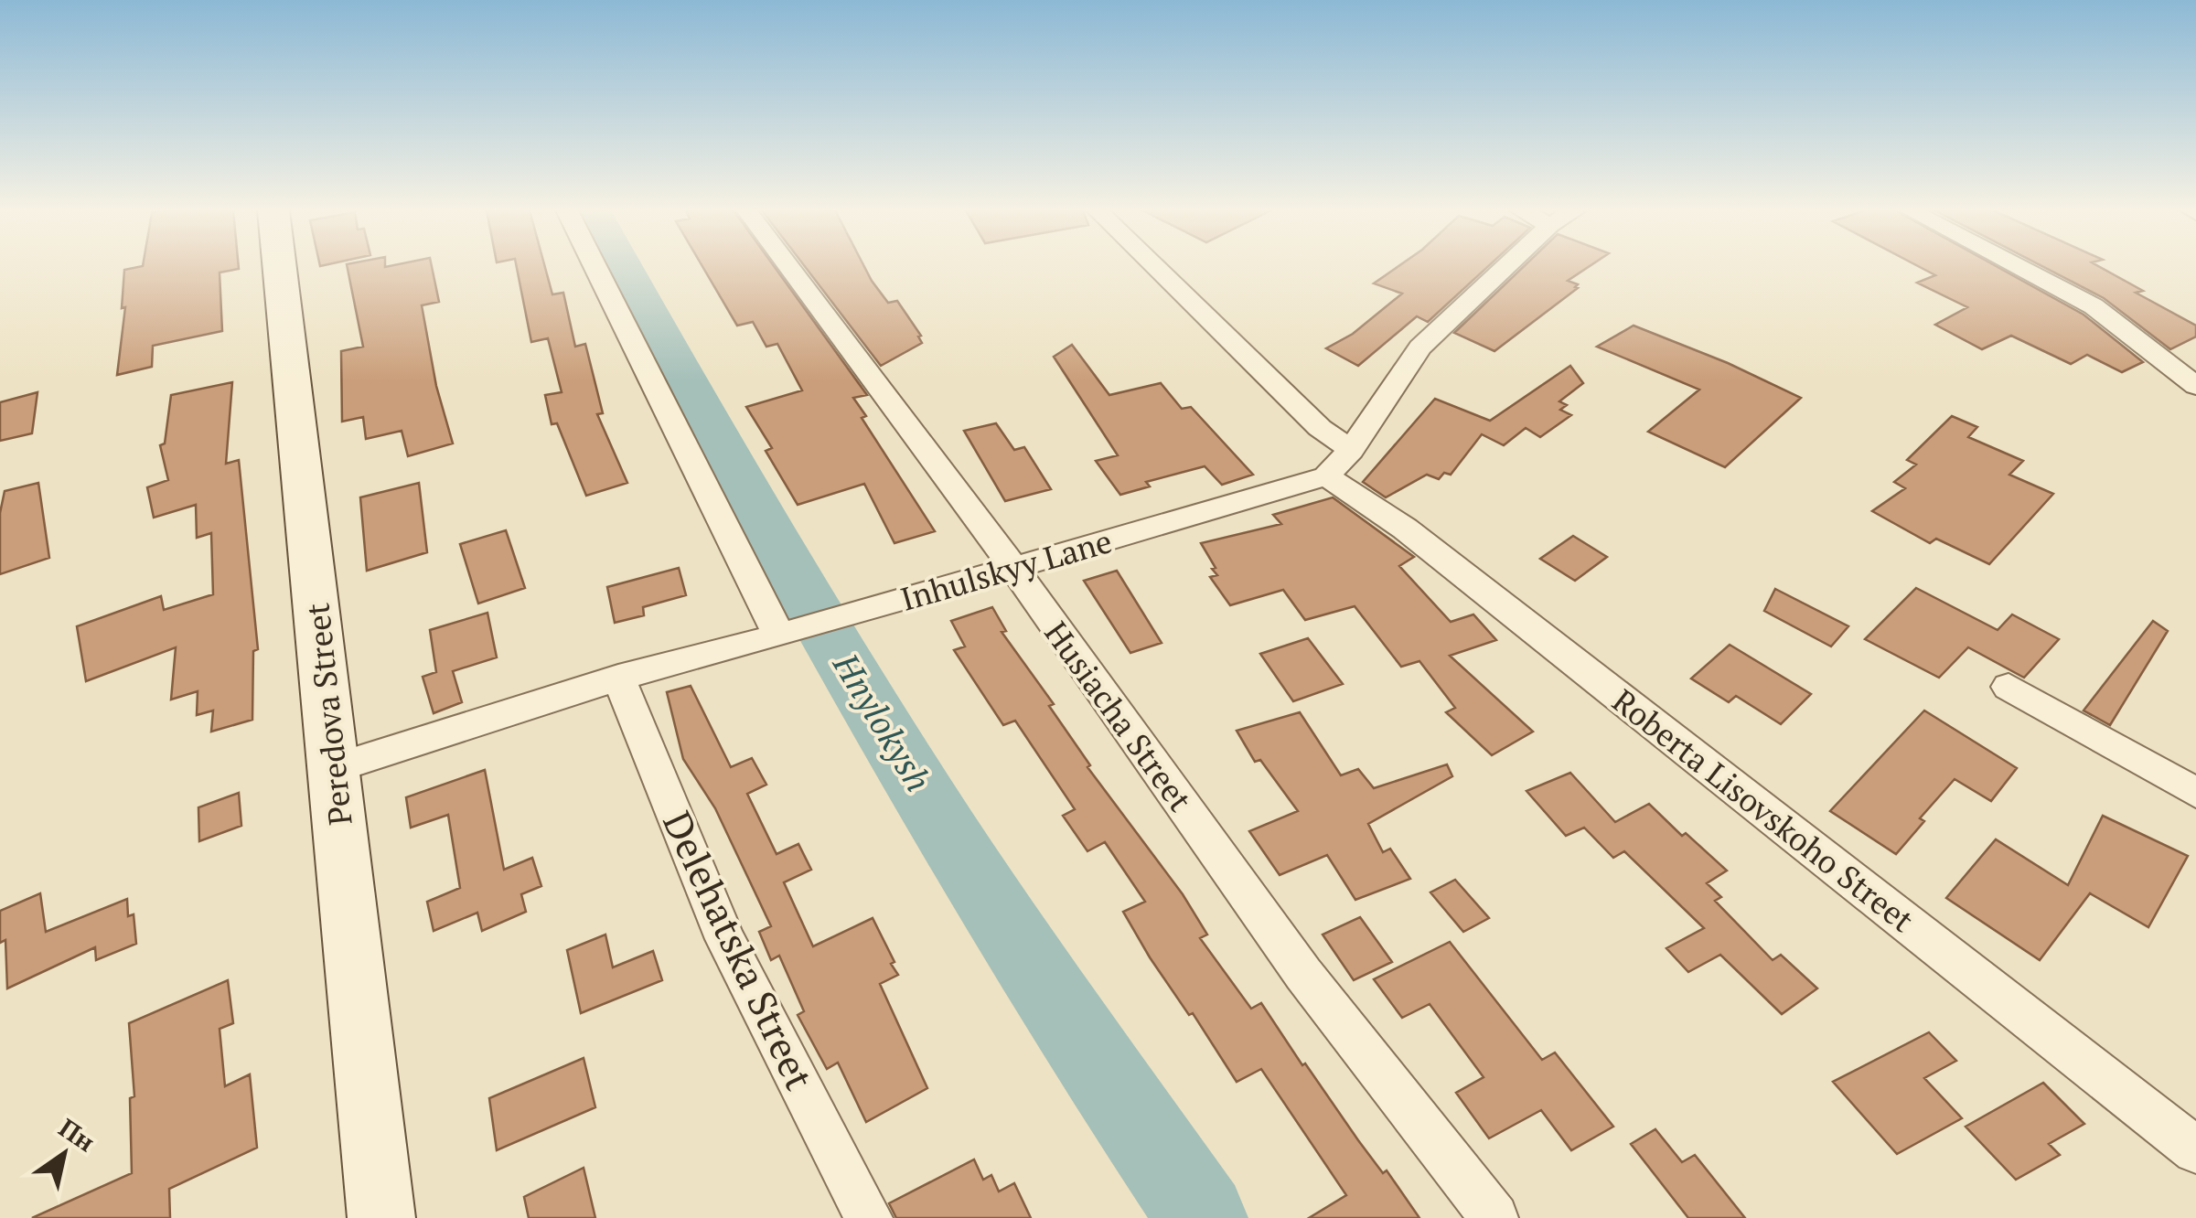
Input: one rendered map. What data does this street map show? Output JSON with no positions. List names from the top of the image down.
{
  "streets": {
    "main road": ["Peredova Street"],
    "street": [
      "Inhulskyy Lane",
      "Husiacha Street",
      "Roberta Lisovskoho Street",
      "Delehatska Street"
    ]
  },
  "crossings": [
    ["Inhulskyy Lane", "Peredova Street"],
    ["Inhulskyy Lane", "Husiacha Street"],
    ["Inhulskyy Lane", "Roberta Lisovskoho Street"],
    ["Inhulskyy Lane", "Delehatska Street"]
  ],
  "water": ["Hnylokysh"],
  "north": "top right"
}
